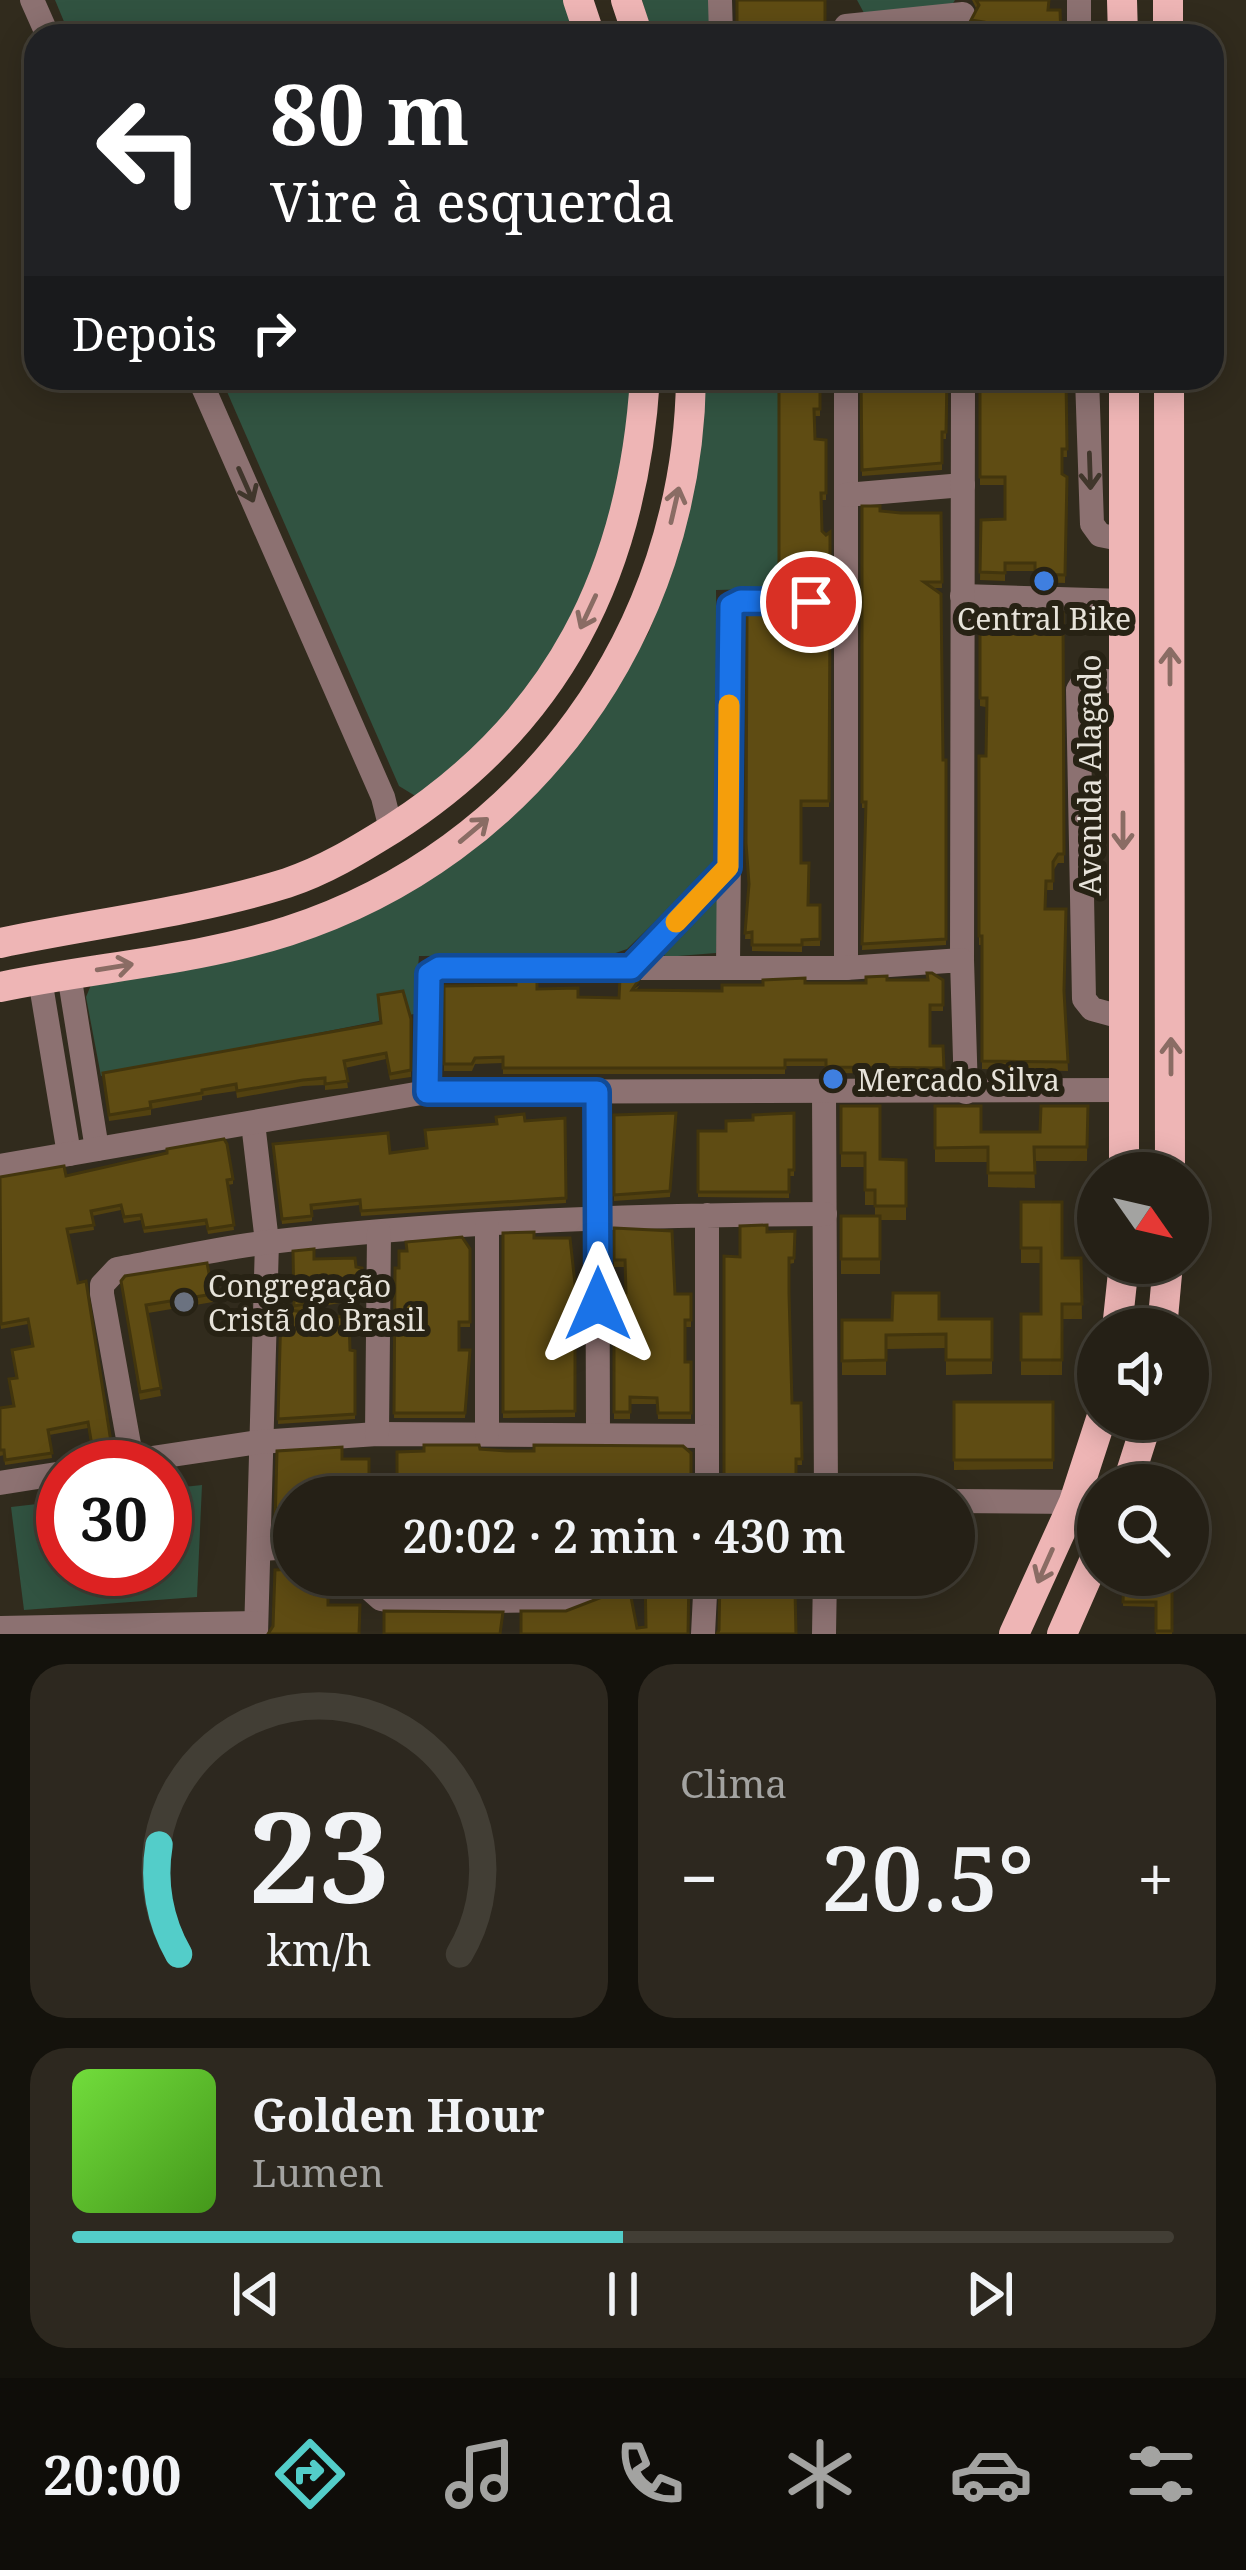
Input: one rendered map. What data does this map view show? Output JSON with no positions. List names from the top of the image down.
{
  "streets": {
    "main road": ["Avenida Alagado"]
  },
  "places": ["Central Bike", "Mercado Silva", "Congregação Cristã do Brasil"],
  "north": "bottom right",
  "page": {
    "turn": ["80 m", "Vire à esquerda"],
    "then": "Depois",
    "limit": "30",
    "trip": "20:02 · 2 min · 430 m",
    "tile": "Clima",
    "heat": ["−", "20.5°", "+"],
    "song": ["Golden Hour", "Lumen"],
    "tabs": "20:00",
    "gauge": ["23", "km/h"]
  }
}
